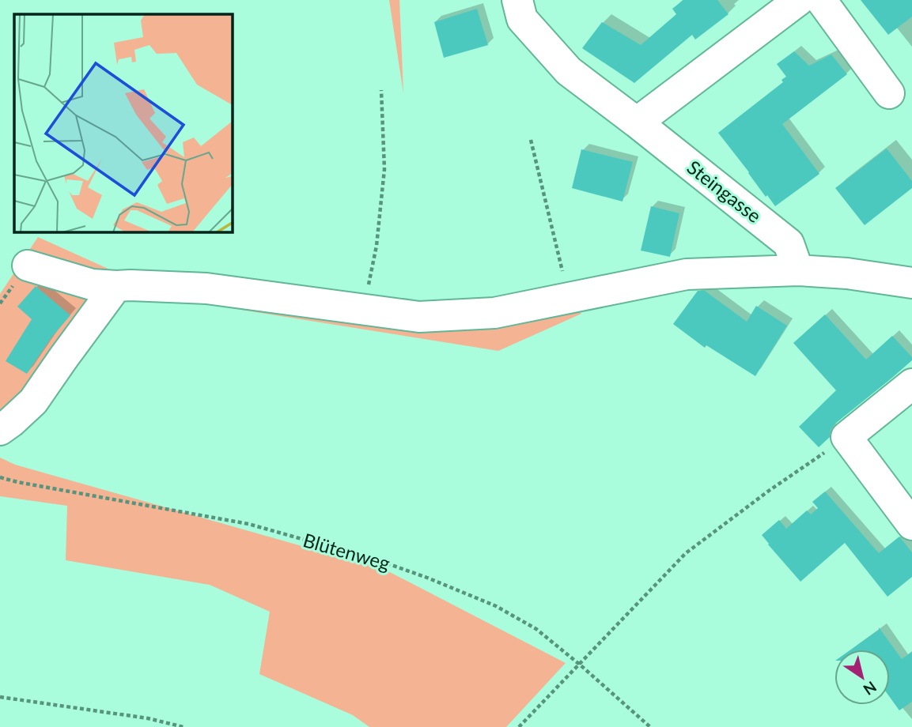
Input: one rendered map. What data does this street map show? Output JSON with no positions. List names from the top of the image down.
{
  "streets": {
    "street": ["Steingasse"],
    "path": ["Blütenweg"]
  },
  "north": "bottom right"
}
